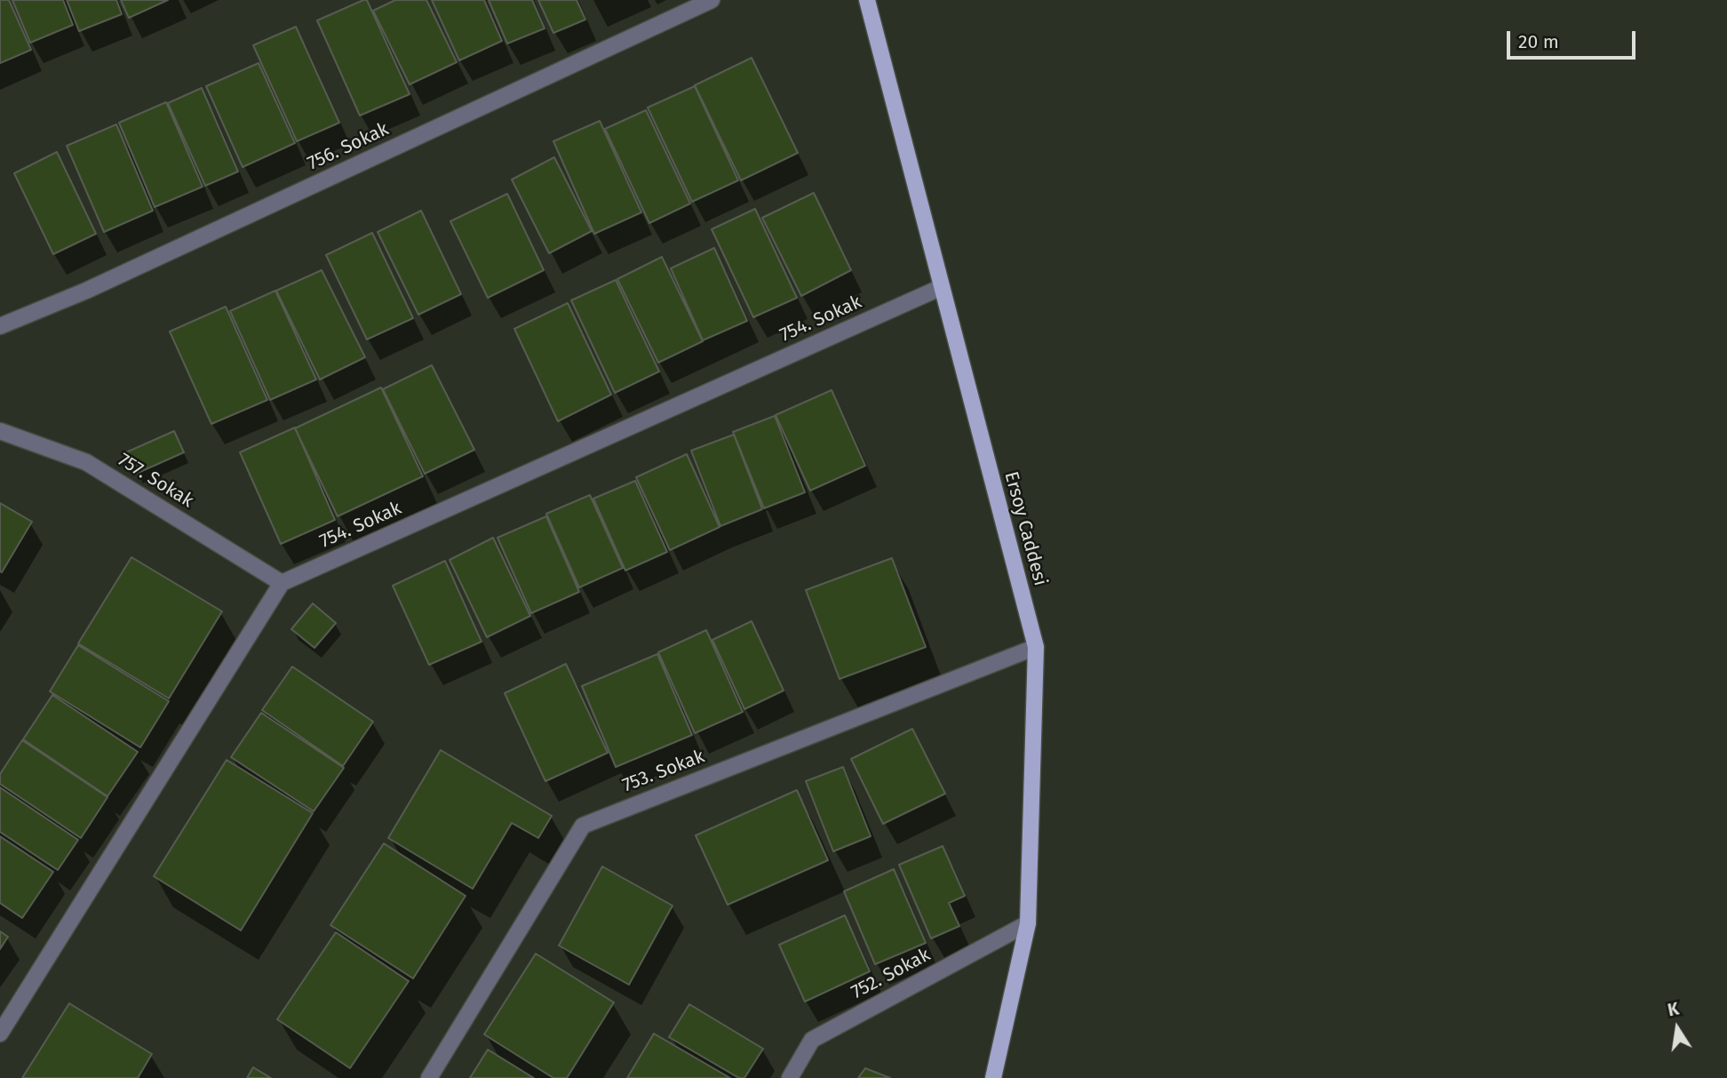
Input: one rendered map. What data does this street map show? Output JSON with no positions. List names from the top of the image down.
{
  "streets": {
    "main road": ["Ersoy Caddesi"],
    "street": [
      "756. Sokak",
      "754. Sokak",
      "757. Sokak",
      "753. Sokak",
      "752. Sokak"
    ]
  },
  "crossings": [
    ["754. Sokak", "757. Sokak"],
    ["754. Sokak", "Ersoy Caddesi"],
    ["Ersoy Caddesi", "753. Sokak"],
    ["Ersoy Caddesi", "752. Sokak"]
  ],
  "scale_bar": "20 m",
  "north": "top"
}
